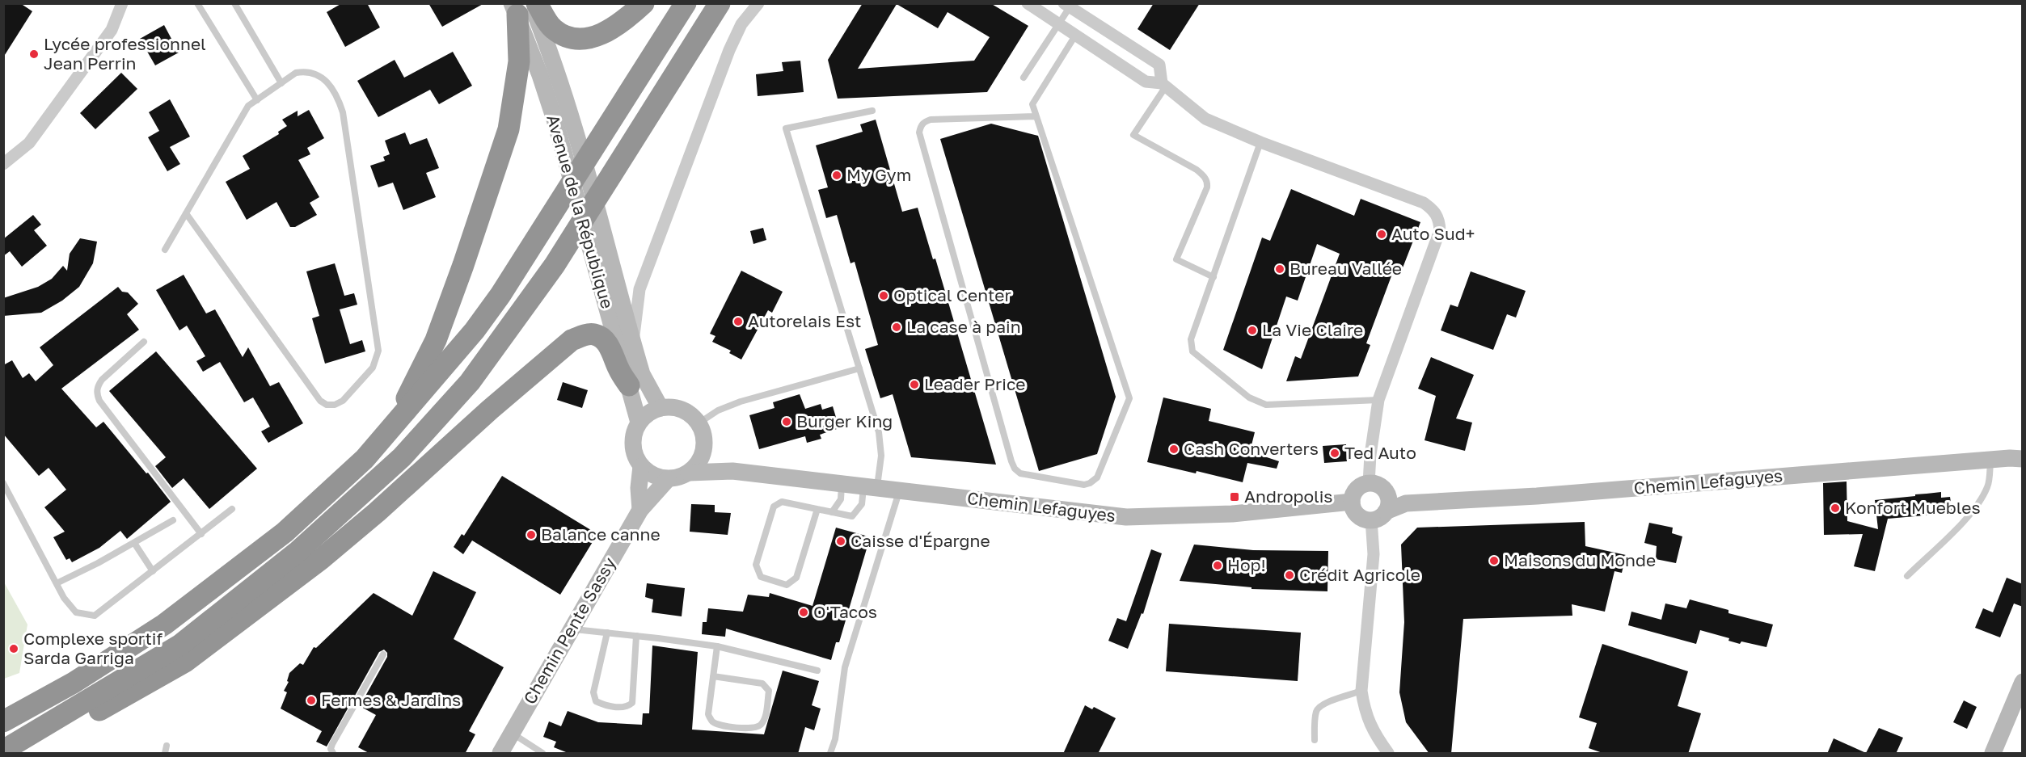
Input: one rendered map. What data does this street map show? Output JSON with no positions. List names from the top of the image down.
{
  "streets": {
    "main road": ["Avenue de la République", "Chemin Lefaguyes", "Chemin Pente Sassy"]
  },
  "crossings": [
    ["Avenue de la République", "Chemin Lefaguyes"],
    ["Avenue de la République", "Chemin Pente Sassy"],
    ["Chemin Lefaguyes", "Chemin Pente Sassy"]
  ],
  "places": {
    "other": [
      "Lycée professionnel Jean Perrin",
      "My Gym",
      "Auto Sud+",
      "Bureau Vallée",
      "Optical Center",
      "Autorelais Est",
      "La case à pain",
      "La Vie Claire",
      "Leader Price",
      "Burger King",
      "Cash Converters",
      "Ted Auto",
      "Konfort Muebles",
      "Balance canne",
      "Caisse d'Épargne",
      "Maisons du Monde",
      "Hop!",
      "Crédit Agricole",
      "O'Tacos",
      "Complexe sportif Sarda Garriga",
      "Fermes & Jardins"
    ],
    "transit": ["Andropolis"]
  }
}
